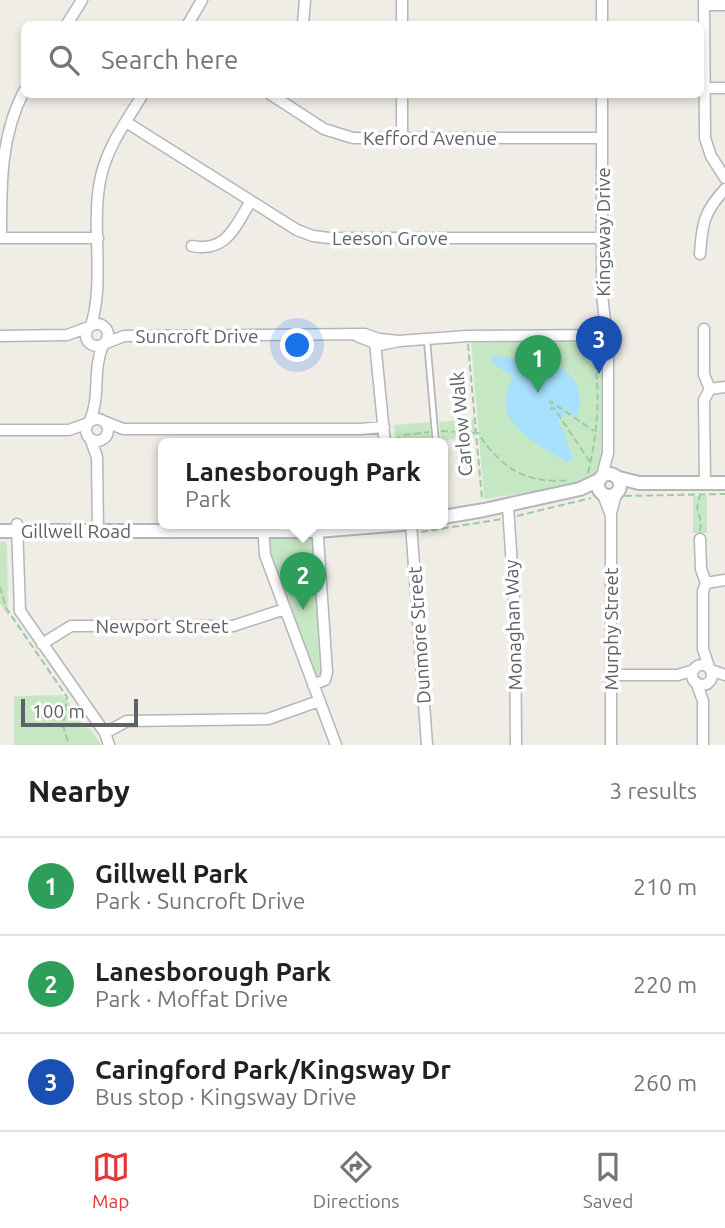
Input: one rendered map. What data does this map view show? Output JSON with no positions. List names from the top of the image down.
{
  "streets": {
    "street": [
      "Kefford Avenue",
      "Kingsway Drive",
      "Leeson Grove",
      "Suncroft Drive",
      "Gillwell Road",
      "Monaghan Way",
      "Newport Street",
      "Murphy Street",
      "Dunmore Street"
    ],
    "path": ["Carlow Walk"]
  },
  "crossings": [
    ["Kefford Avenue", "Kingsway Drive"],
    ["Kingsway Drive", "Leeson Grove"],
    ["Kingsway Drive", "Murphy Street"]
  ],
  "scale_bar": "100 m",
  "page": {
    "search": "Search here",
    "pins": ["3", "1", "2"],
    "popup": ["Lanesborough Park", "Park"],
    "scale": "100 m",
    "heading": ["Nearby", "3 results"],
    "list": [
      {
        "mark": "1",
        "name": "Gillwell Park",
        "note": "Park · Suncroft Drive",
        "value": "210 m"
      },
      {
        "mark": "2",
        "name": "Lanesborough Park",
        "note": "Park · Moffat Drive",
        "value": "220 m"
      },
      {
        "mark": "3",
        "name": "Caringford Park/Kingsway Dr",
        "note": "Bus stop · Kingsway Drive",
        "value": "260 m"
      }
    ],
    "nav": ["Map", "Directions", "Saved"]
  }
}
